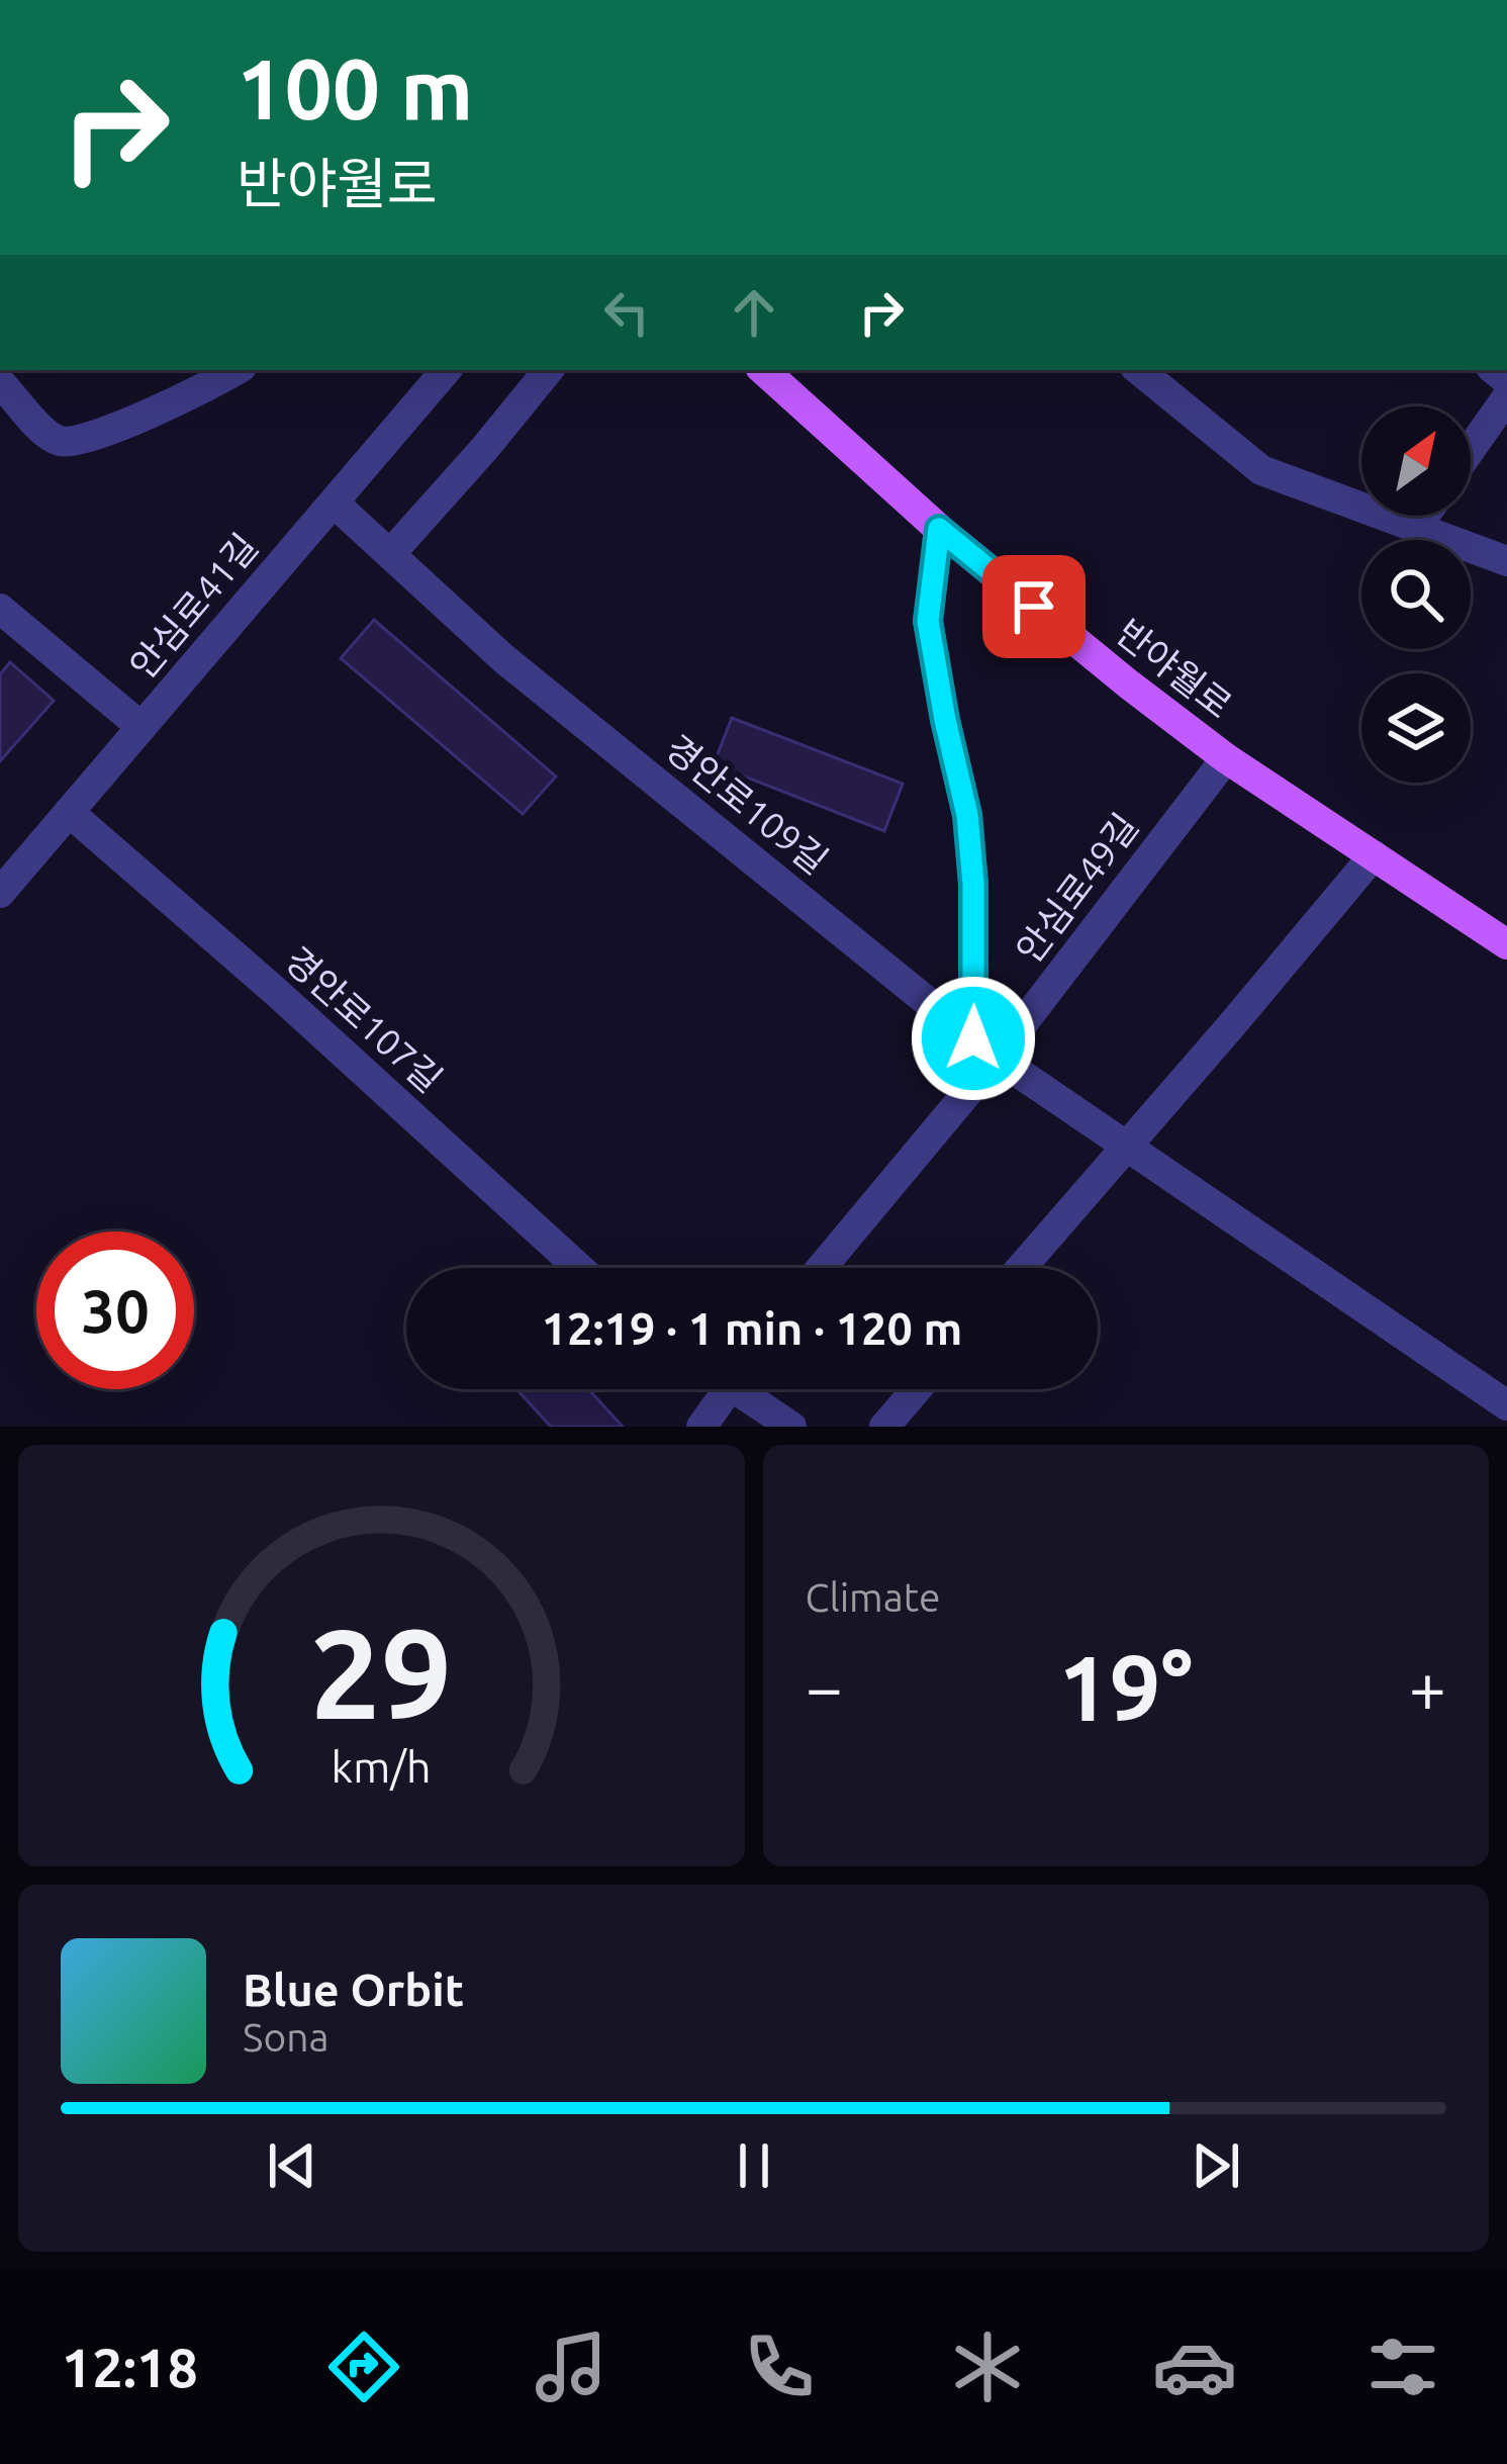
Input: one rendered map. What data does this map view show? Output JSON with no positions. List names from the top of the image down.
{
  "streets": {
    "main road": ["반야월로"],
    "street": [
      "안심로41길",
      "경안로109길",
      "안심로49길",
      "경안로107길"
    ]
  },
  "crossings": [
    ["안심로41길", "경안로109길"],
    ["안심로41길", "경안로107길"],
    ["반야월로", "안심로49길"],
    ["경안로109길", "안심로49길"]
  ],
  "north": "top right",
  "page": {
    "turn": ["100 m", "반야월로"],
    "limit": "30",
    "trip": "12:19 · 1 min · 120 m",
    "tile": "Climate",
    "heat": ["−", "19°", "+"],
    "song": ["Blue Orbit", "Sona"],
    "tabs": "12:18",
    "gauge": ["29", "km/h"]
  }
}
